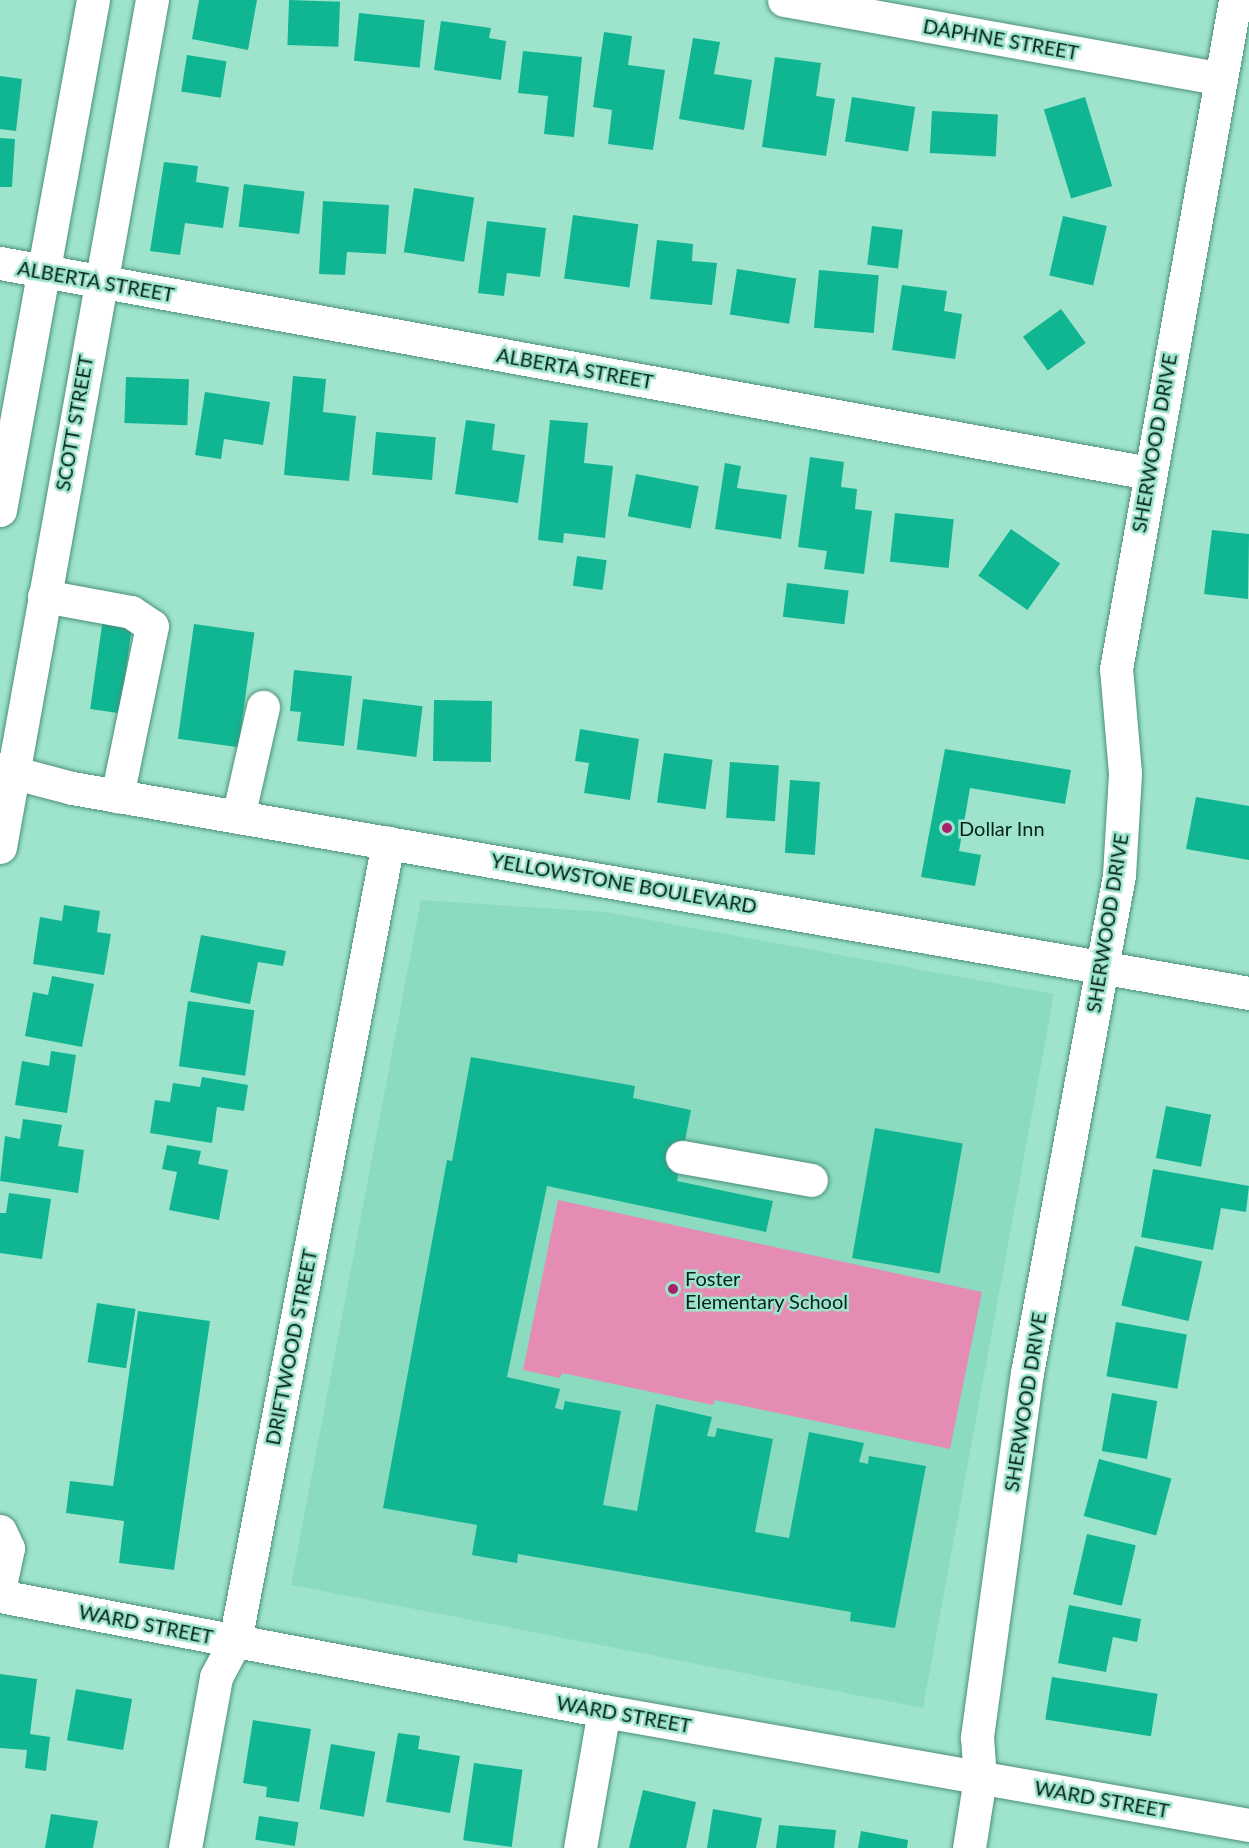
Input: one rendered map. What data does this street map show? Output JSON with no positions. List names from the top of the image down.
{
  "streets": {
    "street": [
      "DAPHNE STREET",
      "ALBERTA STREET",
      "SCOTT STREET",
      "SHERWOOD DRIVE",
      "YELLOWSTONE BOULEVARD",
      "DRIFTWOOD STREET",
      "WARD STREET"
    ]
  },
  "crossings": [
    ["DAPHNE STREET", "SHERWOOD DRIVE"],
    ["ALBERTA STREET", "SCOTT STREET"],
    ["ALBERTA STREET", "SHERWOOD DRIVE"],
    ["SCOTT STREET", "YELLOWSTONE BOULEVARD"],
    ["SHERWOOD DRIVE", "YELLOWSTONE BOULEVARD"],
    ["SHERWOOD DRIVE", "WARD STREET"],
    ["YELLOWSTONE BOULEVARD", "DRIFTWOOD STREET"],
    ["DRIFTWOOD STREET", "WARD STREET"]
  ],
  "places": ["Dollar Inn", "Foster Elementary School"]
}
